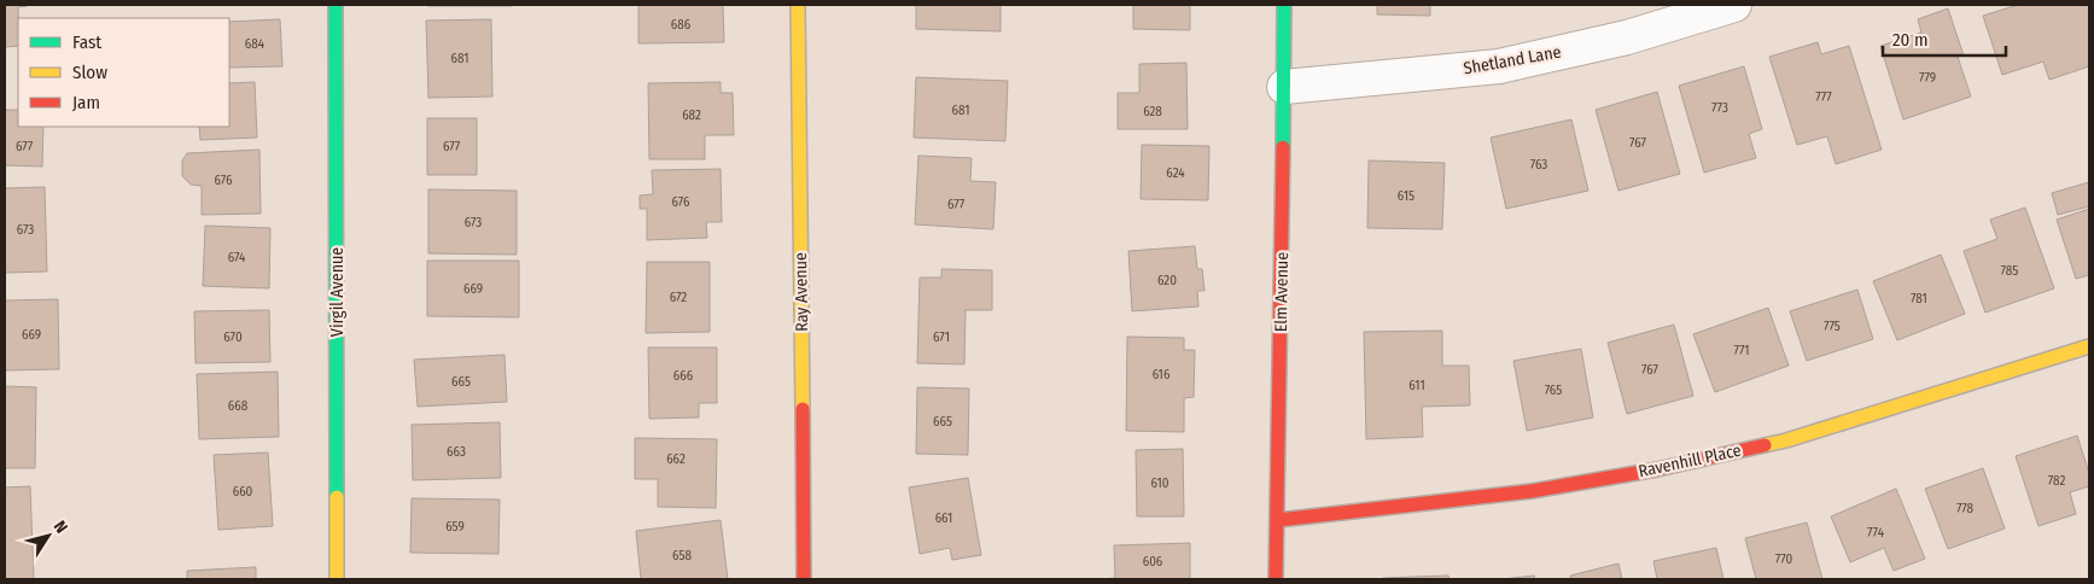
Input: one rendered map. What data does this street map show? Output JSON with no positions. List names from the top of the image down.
{
  "streets": {
    "street": [
      "Shetland Lane",
      "Virgil Avenue",
      "Ray Avenue",
      "Elm Avenue",
      "Ravenhill Place"
    ]
  },
  "crossings": [
    ["Shetland Lane", "Elm Avenue"],
    ["Elm Avenue", "Ravenhill Place"]
  ],
  "house_numbers": [
    "686",
    "684",
    "681",
    "779",
    "777",
    "773",
    "681",
    "628",
    "682",
    "767",
    "677",
    "677",
    "763",
    "624",
    "676",
    "615",
    "676",
    "677",
    "673",
    "673",
    "674",
    "785",
    "620",
    "669",
    "672",
    "781",
    "775",
    "669",
    "670",
    "671",
    "771",
    "767",
    "616",
    "666",
    "665",
    "611",
    "765",
    "668",
    "665",
    "663",
    "662",
    "782",
    "610",
    "660",
    "778",
    "661",
    "659",
    "774",
    "658",
    "770",
    "606"
  ],
  "legend": ["Fast", "Slow", "Jam"],
  "scale_bar": "20 m",
  "north": "top right"
}
